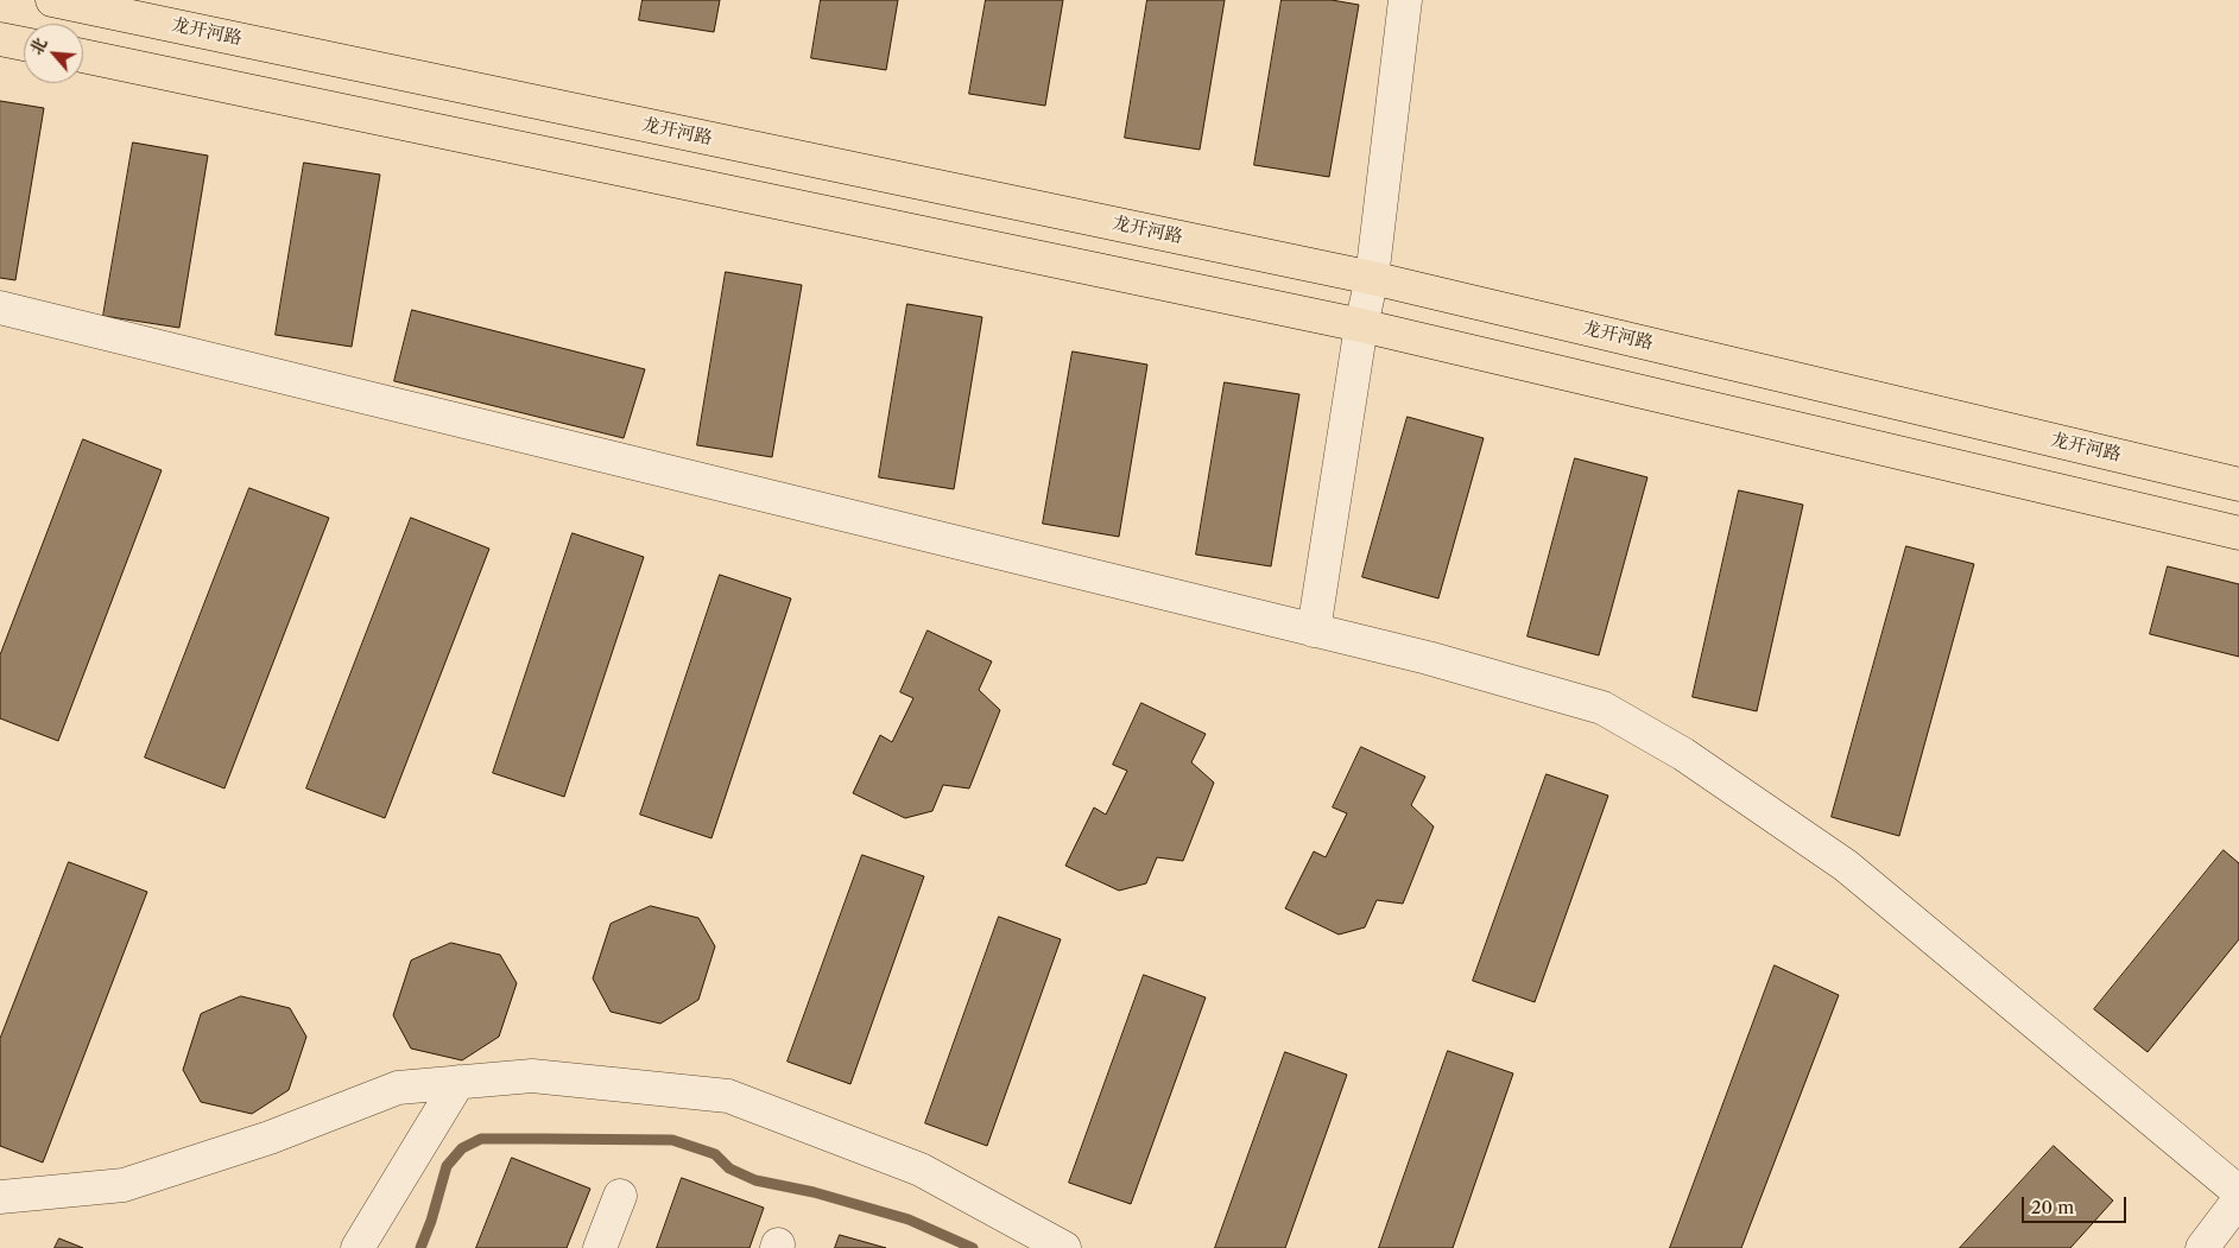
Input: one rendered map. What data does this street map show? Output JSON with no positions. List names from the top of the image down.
{
  "streets": {
    "main road": ["龙开河路"]
  },
  "scale_bar": "20 m",
  "north": "top left"
}
